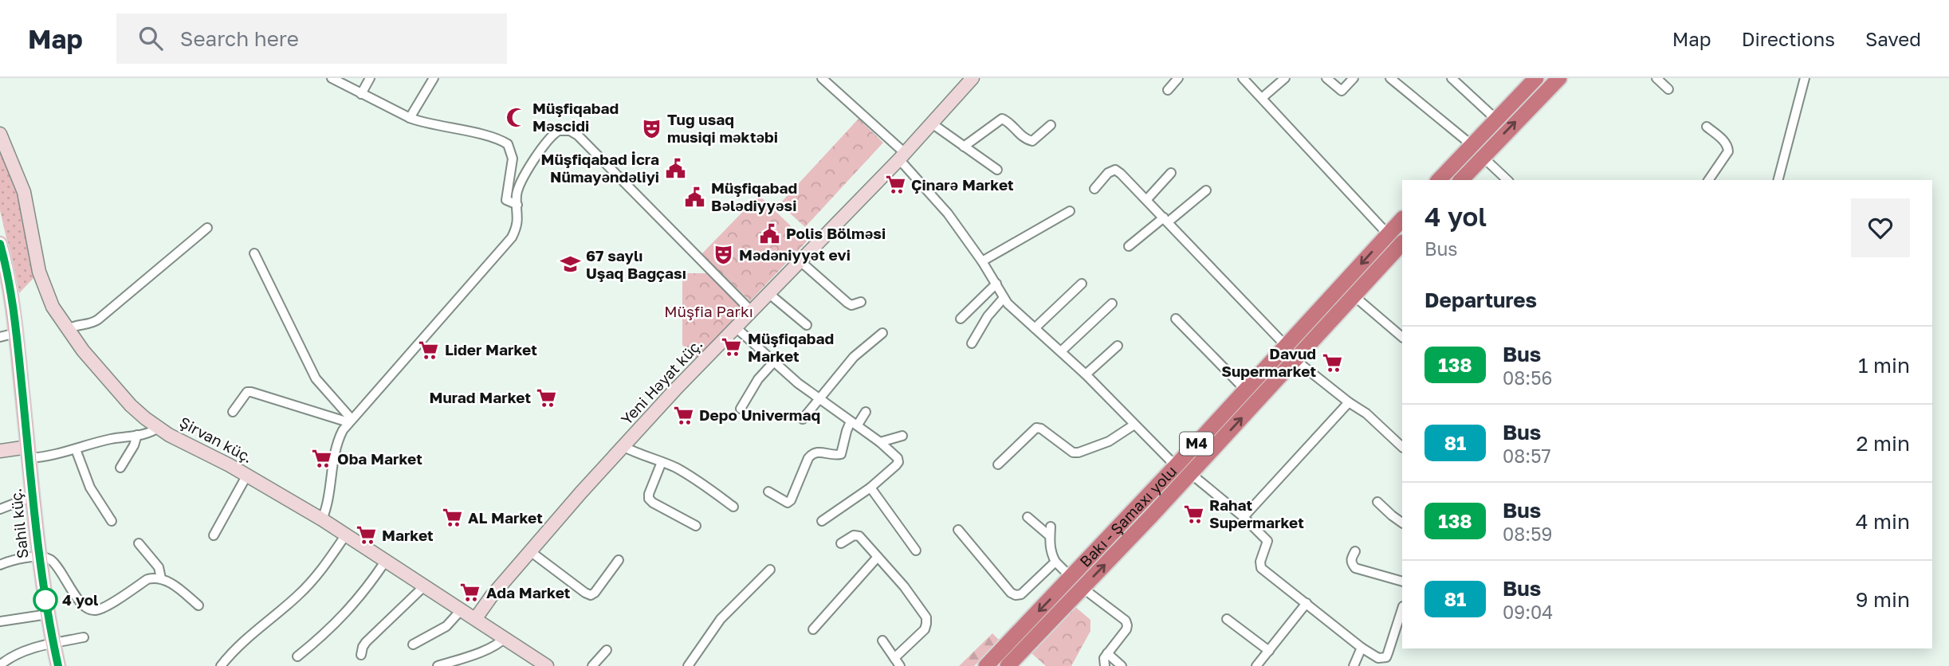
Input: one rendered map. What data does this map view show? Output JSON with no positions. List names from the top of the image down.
{
  "streets": {
    "highway": ["M4", "Bakı - Şamaxı yolu"],
    "main road": ["Sahil küç."],
    "street": ["Yeni Həyat küç.", "Şirvan küç."]
  },
  "crossings": [
    ["Yeni Həyat küç.", "Şirvan küç."]
  ],
  "parks": ["Müşfia Parkı"],
  "places": {
    "mosque": ["Müşfiqabad Məscidi"],
    "theatre": ["Tuğ usaq musiqi məktəbi", "Mədəniyyət evi"],
    "public building": ["Müşfiqabad İcra Nümayəndəliyi", "Müşfiqabad Bələdiyyəsi", "Polis Bölməsi"],
    "supermarket": [
      "Çinarə Market",
      "Müşfiqabad Market",
      "Lider Market",
      "Davud Supermarket",
      "Murad Market",
      "Depo Univermaq",
      "Oba Market",
      "Rahat Supermarket",
      "AL Market",
      "Market",
      "Ada Market"
    ],
    "school or university": ["67 saylı Uşaq Bağçası"],
    "other": ["4 yol"]
  },
  "lines": ["bus line 138"],
  "page": {
    "header": "Map",
    "search": "Search here",
    "nav": ["Map", "Directions", "Saved"],
    "heading": [
      ["4 yol", "Bus"],
      "Departures"
    ],
    "list": [
      {
        "mark": "138",
        "name": "Bus",
        "note": "08:56",
        "value": "1 min"
      },
      {
        "mark": "81",
        "name": "Bus",
        "note": "08:57",
        "value": "2 min"
      },
      {
        "mark": "138",
        "name": "Bus",
        "note": "08:59",
        "value": "4 min"
      },
      {
        "mark": "81",
        "name": "Bus",
        "note": "09:04",
        "value": "9 min"
      }
    ]
  }
}
